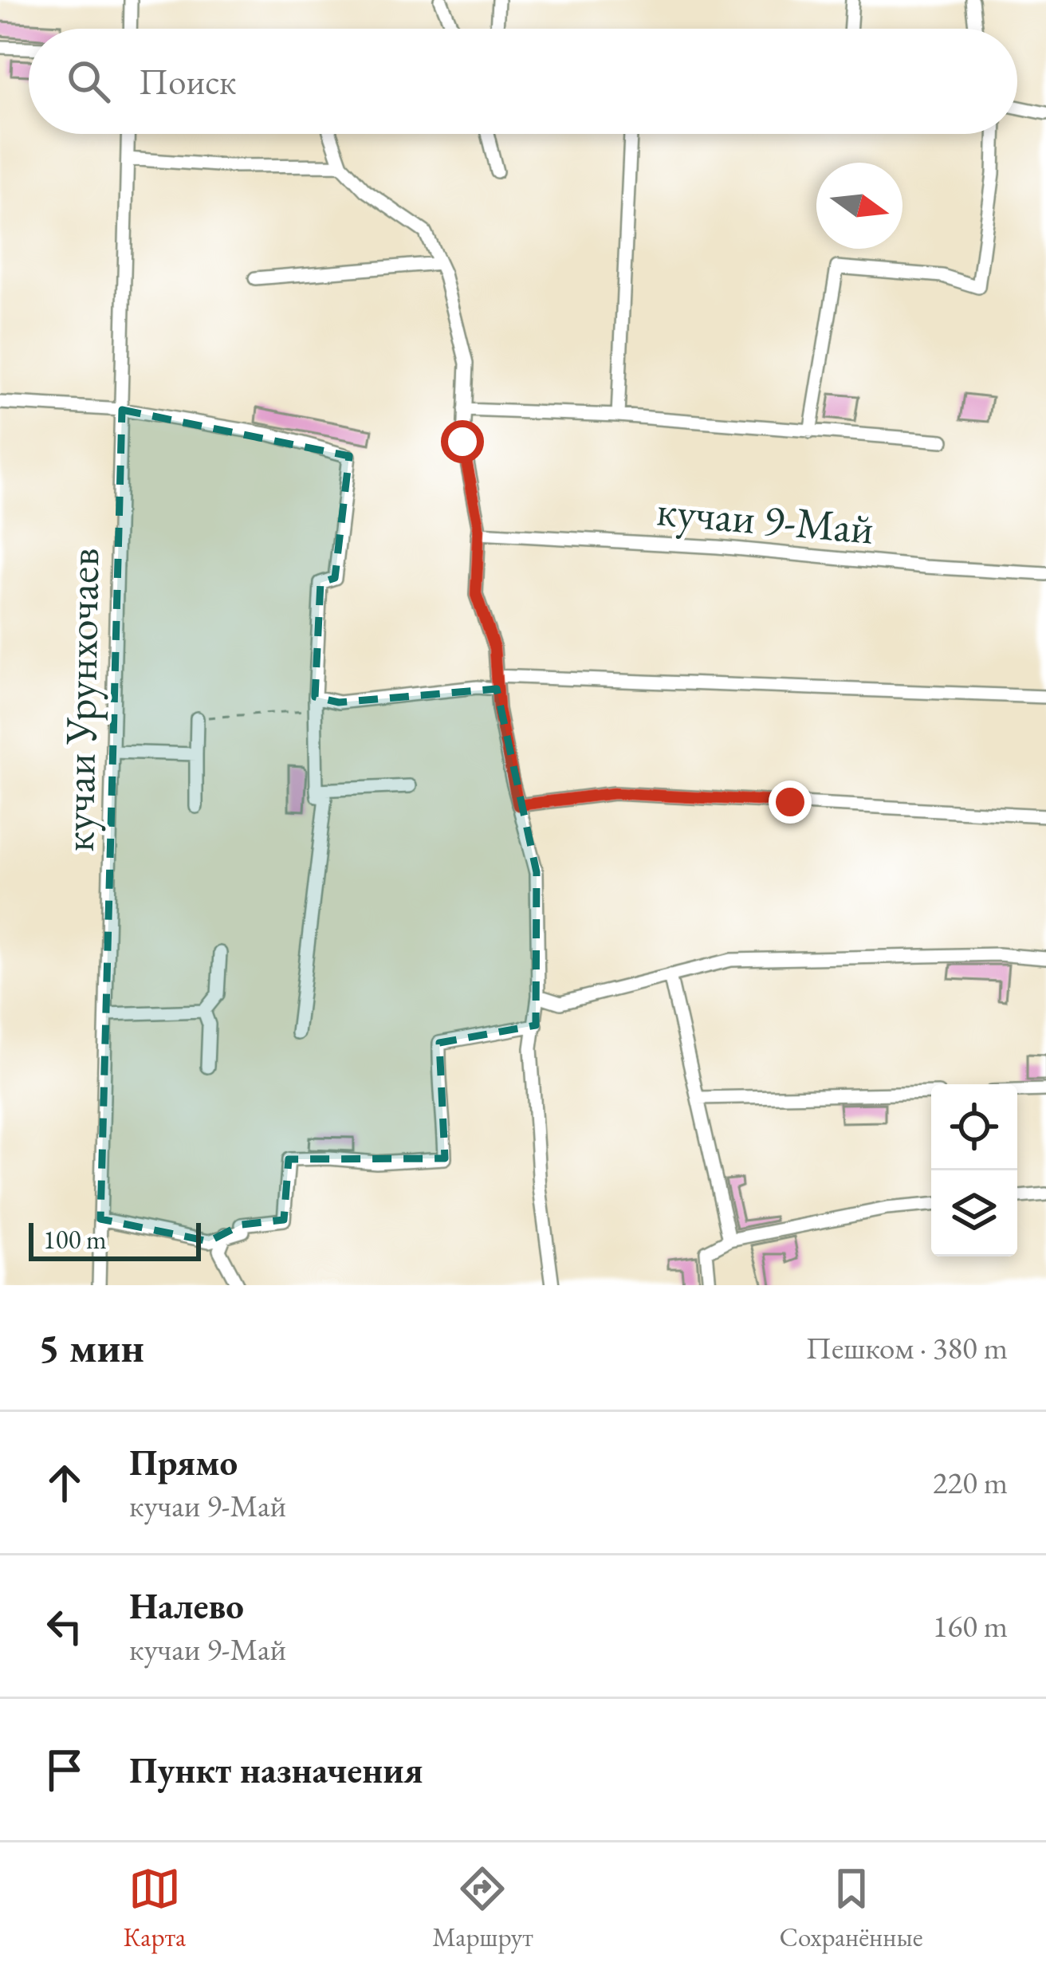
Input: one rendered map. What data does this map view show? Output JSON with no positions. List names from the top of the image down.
{
  "streets": {
    "street": ["кучаи 9-Май", "кучаи Урунхочаев"]
  },
  "scale_bar": "100 m",
  "north": "right",
  "page": {
    "search": "Поиск",
    "scale": "100 m",
    "heading": ["5 мин", "Пешком · 380 m"],
    "list": [
      ["Прямо", "кучаи 9-Май", "220 m"],
      ["Налево", "кучаи 9-Май", "160 m"],
      "Пункт назначения"
    ],
    "nav": ["Карта", "Маршрут", "Сохранённые"]
  }
}
